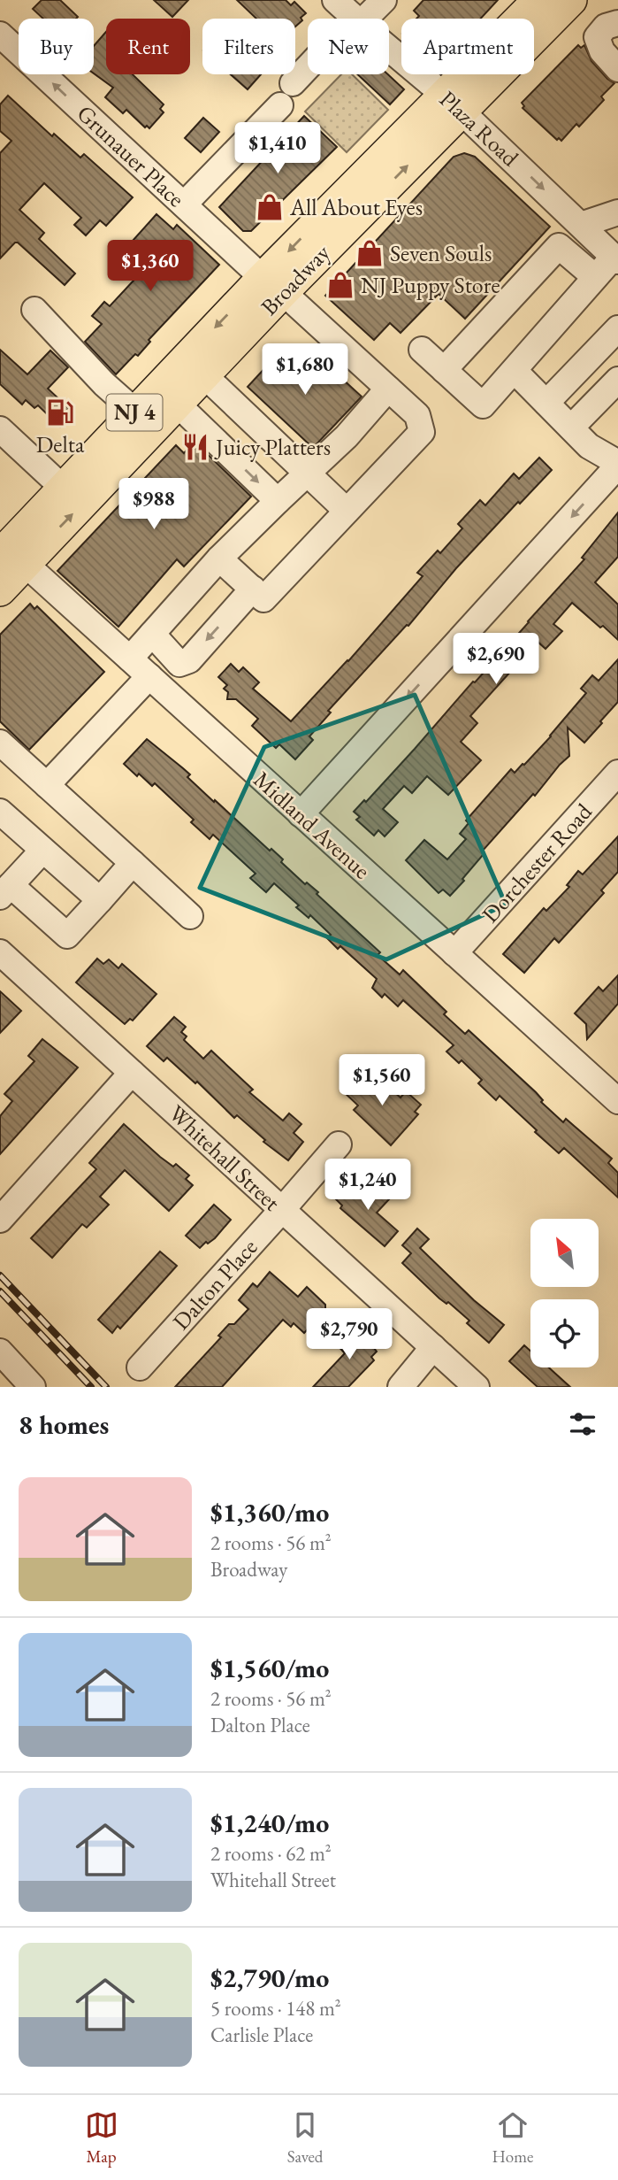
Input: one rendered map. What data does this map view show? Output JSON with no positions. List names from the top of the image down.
{
  "streets": {
    "main road": ["Broadway", "NJ 4"],
    "street": [
      "Plaza Road",
      "Grunauer Place",
      "Midland Avenue",
      "Dorchester Road",
      "Whitehall Street",
      "Dalton Place"
    ]
  },
  "crossings": [
    ["Plaza Road", "Broadway"],
    ["Grunauer Place", "Broadway"],
    ["Broadway", "Midland Avenue"],
    ["Midland Avenue", "Dorchester Road"],
    ["Whitehall Street", "Dalton Place"]
  ],
  "one_way": ["Plaza Road", "Grunauer Place"],
  "places": {
    "shop": ["All About Eyes", "Seven Souls", "NJ Puppy Store"],
    "fuel station": ["Delta"],
    "restaurant": ["Juicy Platters"]
  },
  "north": "top left",
  "page": {
    "chip": [
      "Buy",
      "Rent",
      "Filters",
      "New",
      "Apartment"
    ],
    "price": [
      "$1,410",
      "$1,360",
      "$1,680",
      "$988",
      "$2,690",
      "$1,560",
      "$1,240",
      "$2,790"
    ],
    "heading": "8 homes",
    "list": [
      {
        "name": "$1,360/mo",
        "note": "2 rooms · 56 m² · Broadway"
      },
      {
        "name": "$1,560/mo",
        "note": "2 rooms · 56 m² · Dalton Place"
      },
      {
        "name": "$1,240/mo",
        "note": "2 rooms · 62 m² · Whitehall Street"
      },
      {
        "name": "$2,790/mo",
        "note": "5 rooms · 148 m² · Carlisle Place"
      }
    ],
    "tabs": ["Map", "Saved", "Home"]
  }
}
